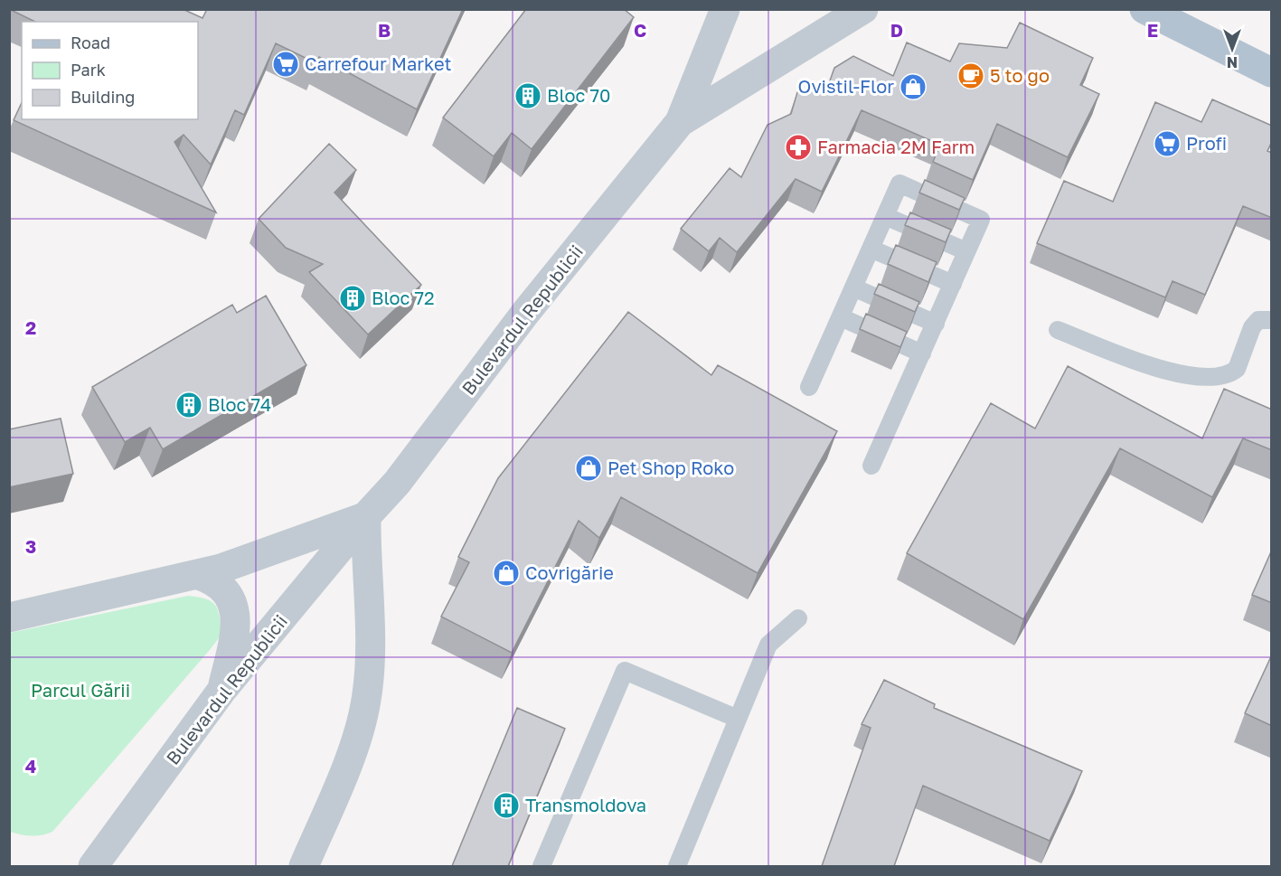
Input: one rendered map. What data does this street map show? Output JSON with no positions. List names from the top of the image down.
{
  "streets": {
    "street": ["Bulevardul Republicii"]
  },
  "parks": ["Parcul Gării"],
  "places": {
    "supermarket": ["Carrefour Market", "Profi"],
    "cafe": ["5 to go"],
    "shop": ["Ovistil-Flor", "Pet Shop Roko", "Covrigărie"],
    "building": [
      "Bloc 70",
      "Bloc 72",
      "Bloc 74",
      "Transmoldova"
    ],
    "pharmacy": ["Farmacia 2M Farm"]
  },
  "legend": ["Road", "Park", "Building"],
  "north": "bottom",
  "grid": {
    "columns": [
      "B",
      "C",
      "D",
      "E"
    ],
    "rows": ["2", "3", "4"]
  }
}
